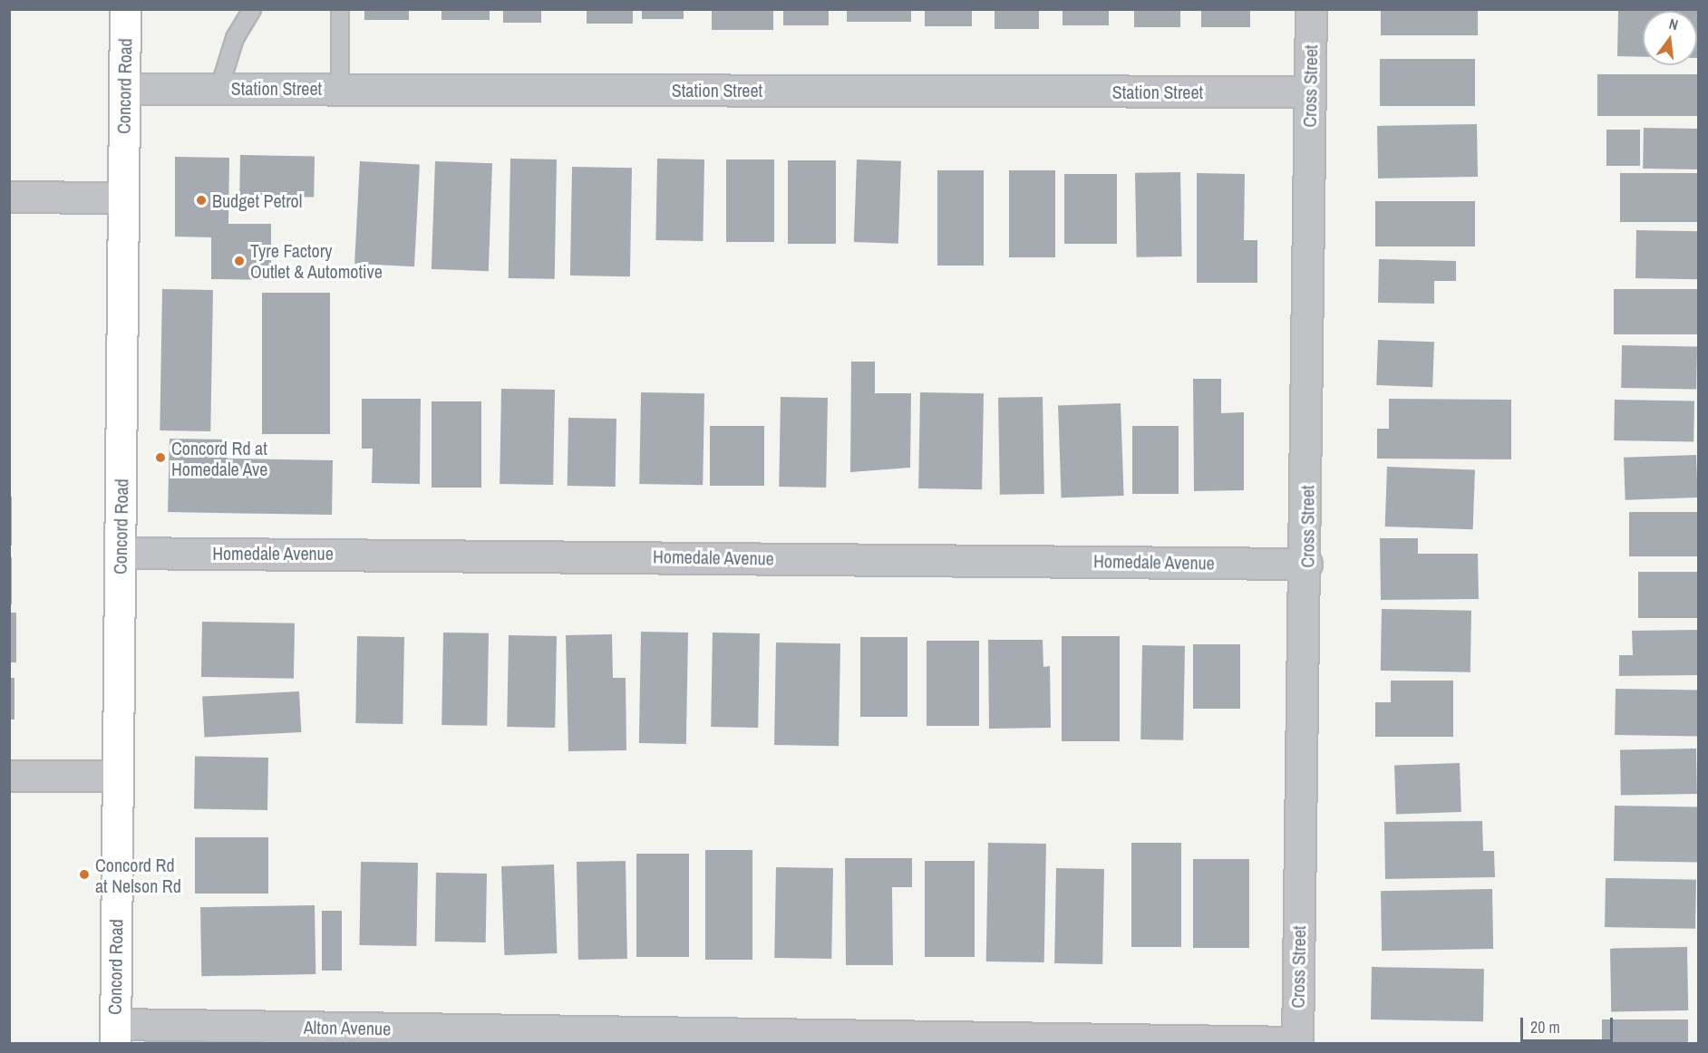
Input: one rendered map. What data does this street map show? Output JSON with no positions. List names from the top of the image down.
{
  "streets": {
    "main road": ["Concord Road"],
    "street": [
      "Cross Street",
      "Station Street",
      "Homedale Avenue",
      "Alton Avenue"
    ]
  },
  "crossings": [
    ["Concord Road", "Station Street"],
    ["Concord Road", "Homedale Avenue"],
    ["Concord Road", "Alton Avenue"],
    ["Cross Street", "Station Street"],
    ["Cross Street", "Homedale Avenue"],
    ["Cross Street", "Alton Avenue"]
  ],
  "places": [
    "Budget Petrol",
    "Tyre Factory Outlet & Automotive",
    "Concord Rd at Homedale Ave",
    "Concord Rd at Nelson Rd"
  ],
  "scale_bar": "20 m",
  "north": "top"
}
